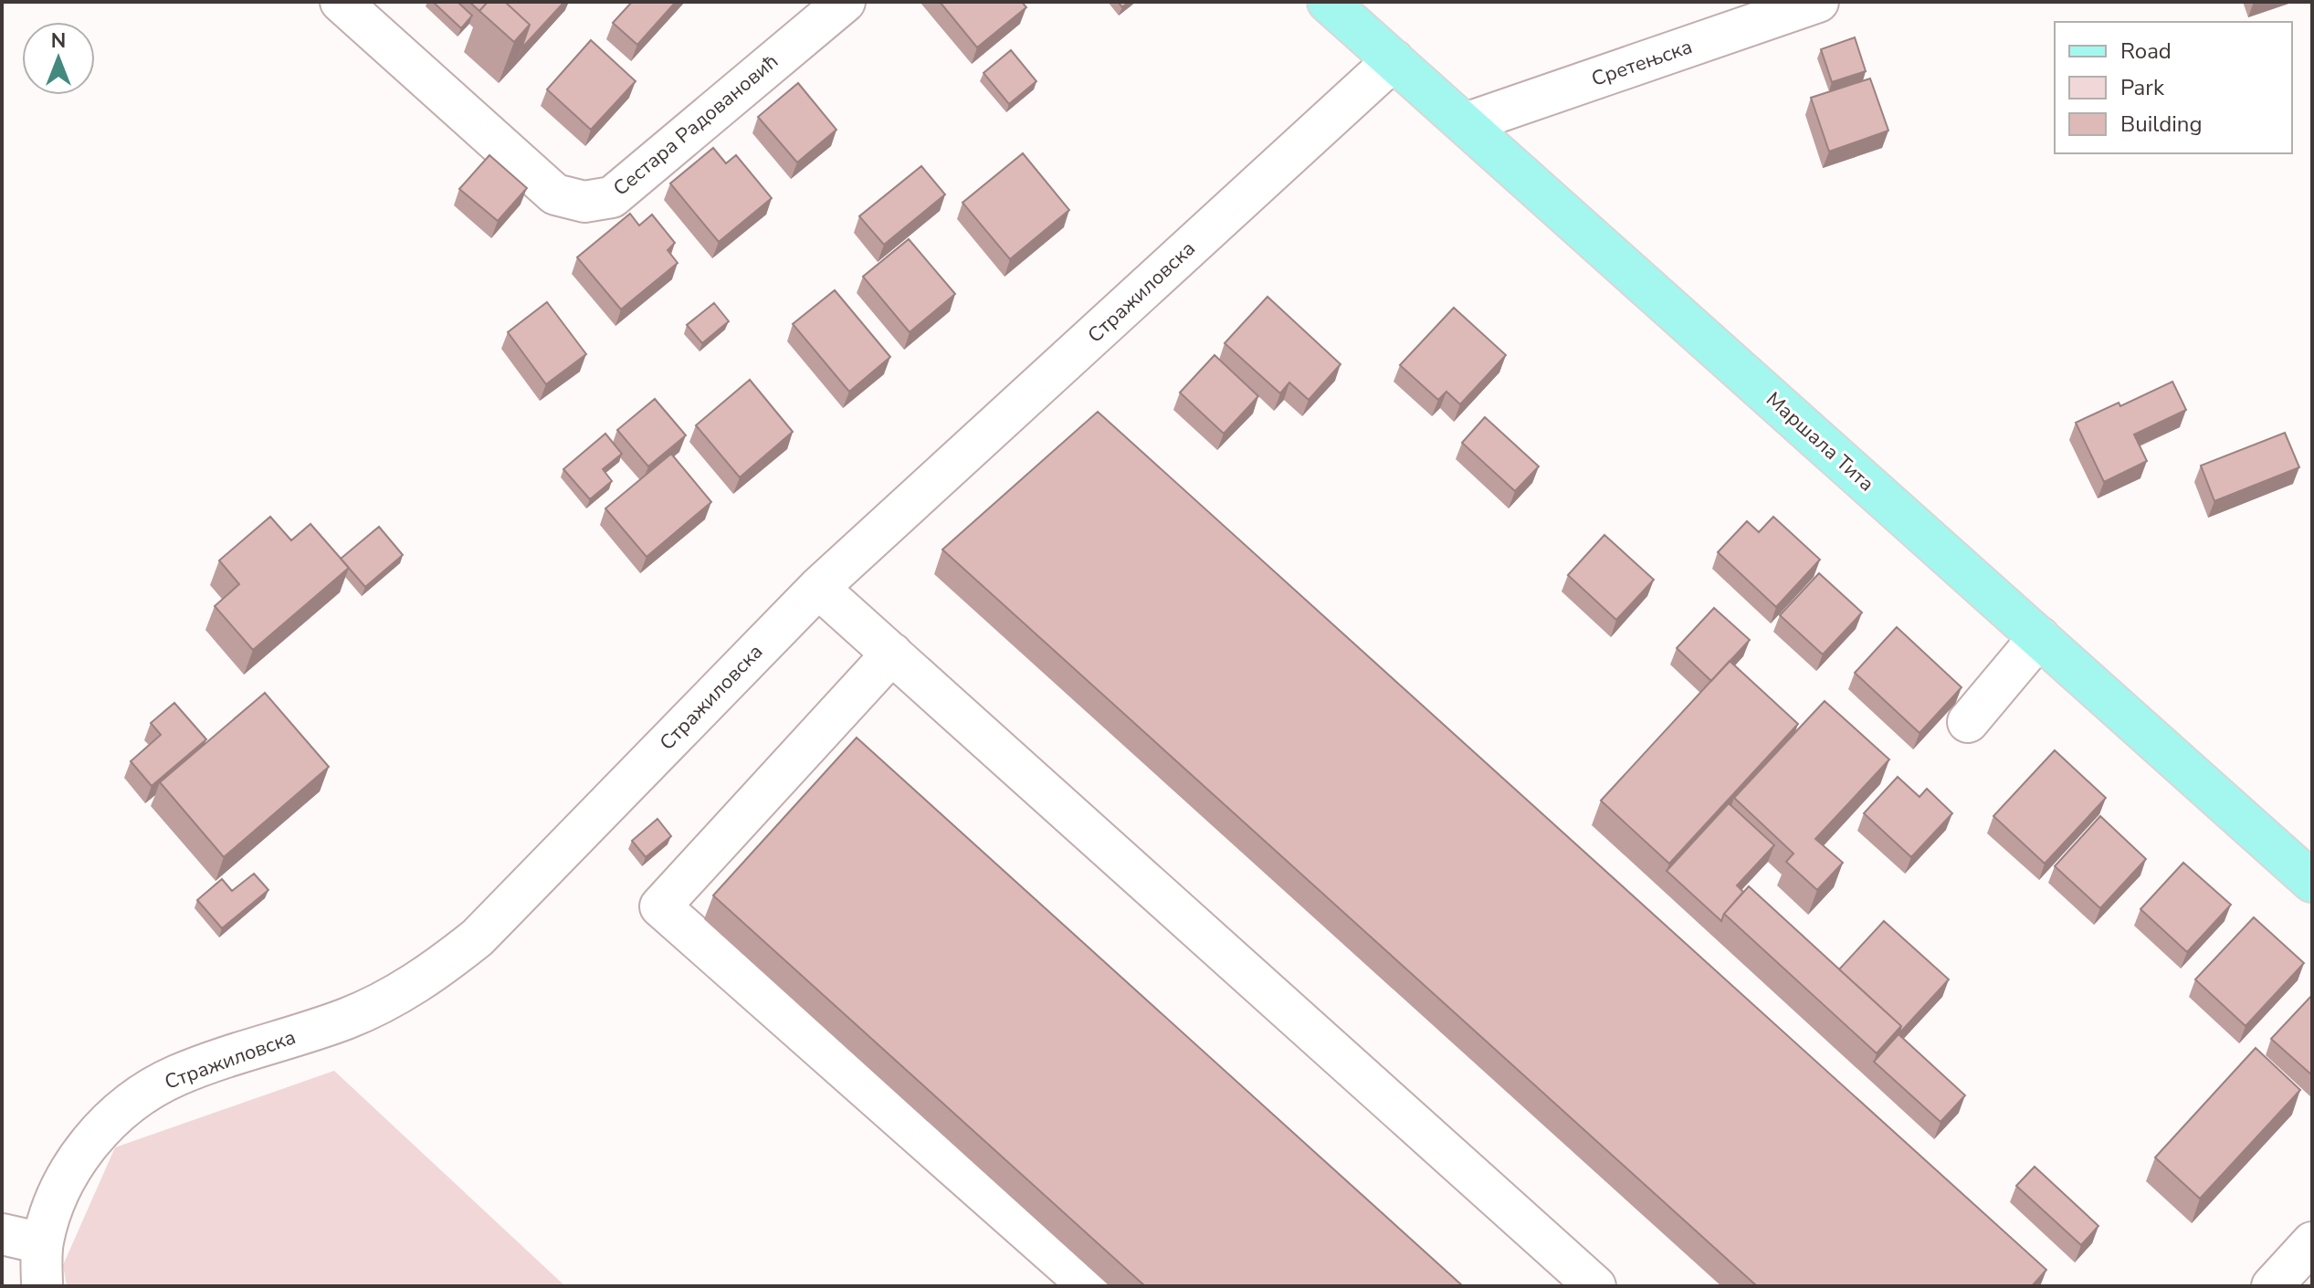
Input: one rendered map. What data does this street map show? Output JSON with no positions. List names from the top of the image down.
{
  "streets": {
    "main road": ["Маршала Тита"],
    "street": ["Сретењска", "Сестара Радовановић", "Стражиловска"]
  },
  "crossings": [
    ["Сретењска", "Маршала Тита"],
    ["Стражиловска", "Маршала Тита"]
  ],
  "legend": ["Road", "Park", "Building"],
  "north": "top"
}
